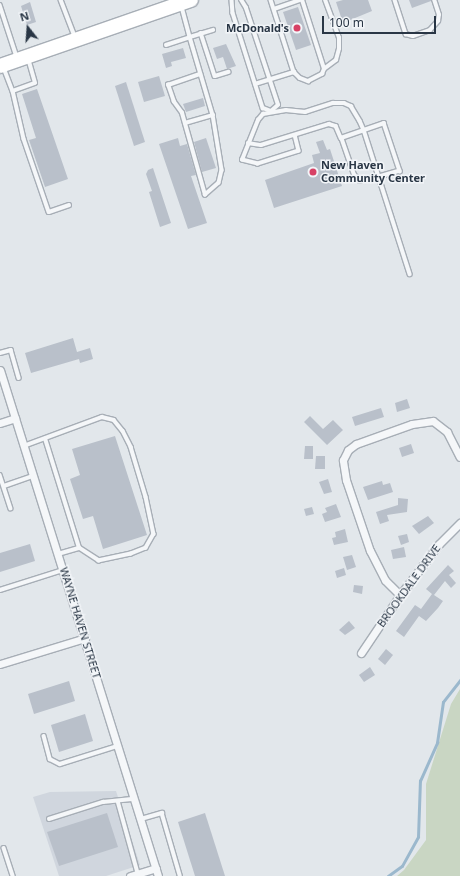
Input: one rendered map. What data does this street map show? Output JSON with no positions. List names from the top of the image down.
{
  "streets": {
    "street": ["BROOKDALE DRIVE", "WAYNE HAVEN STREET"]
  },
  "places": ["McDonald's", "New Haven Community Center"],
  "scale_bar": "100 m",
  "north": "top"
}
